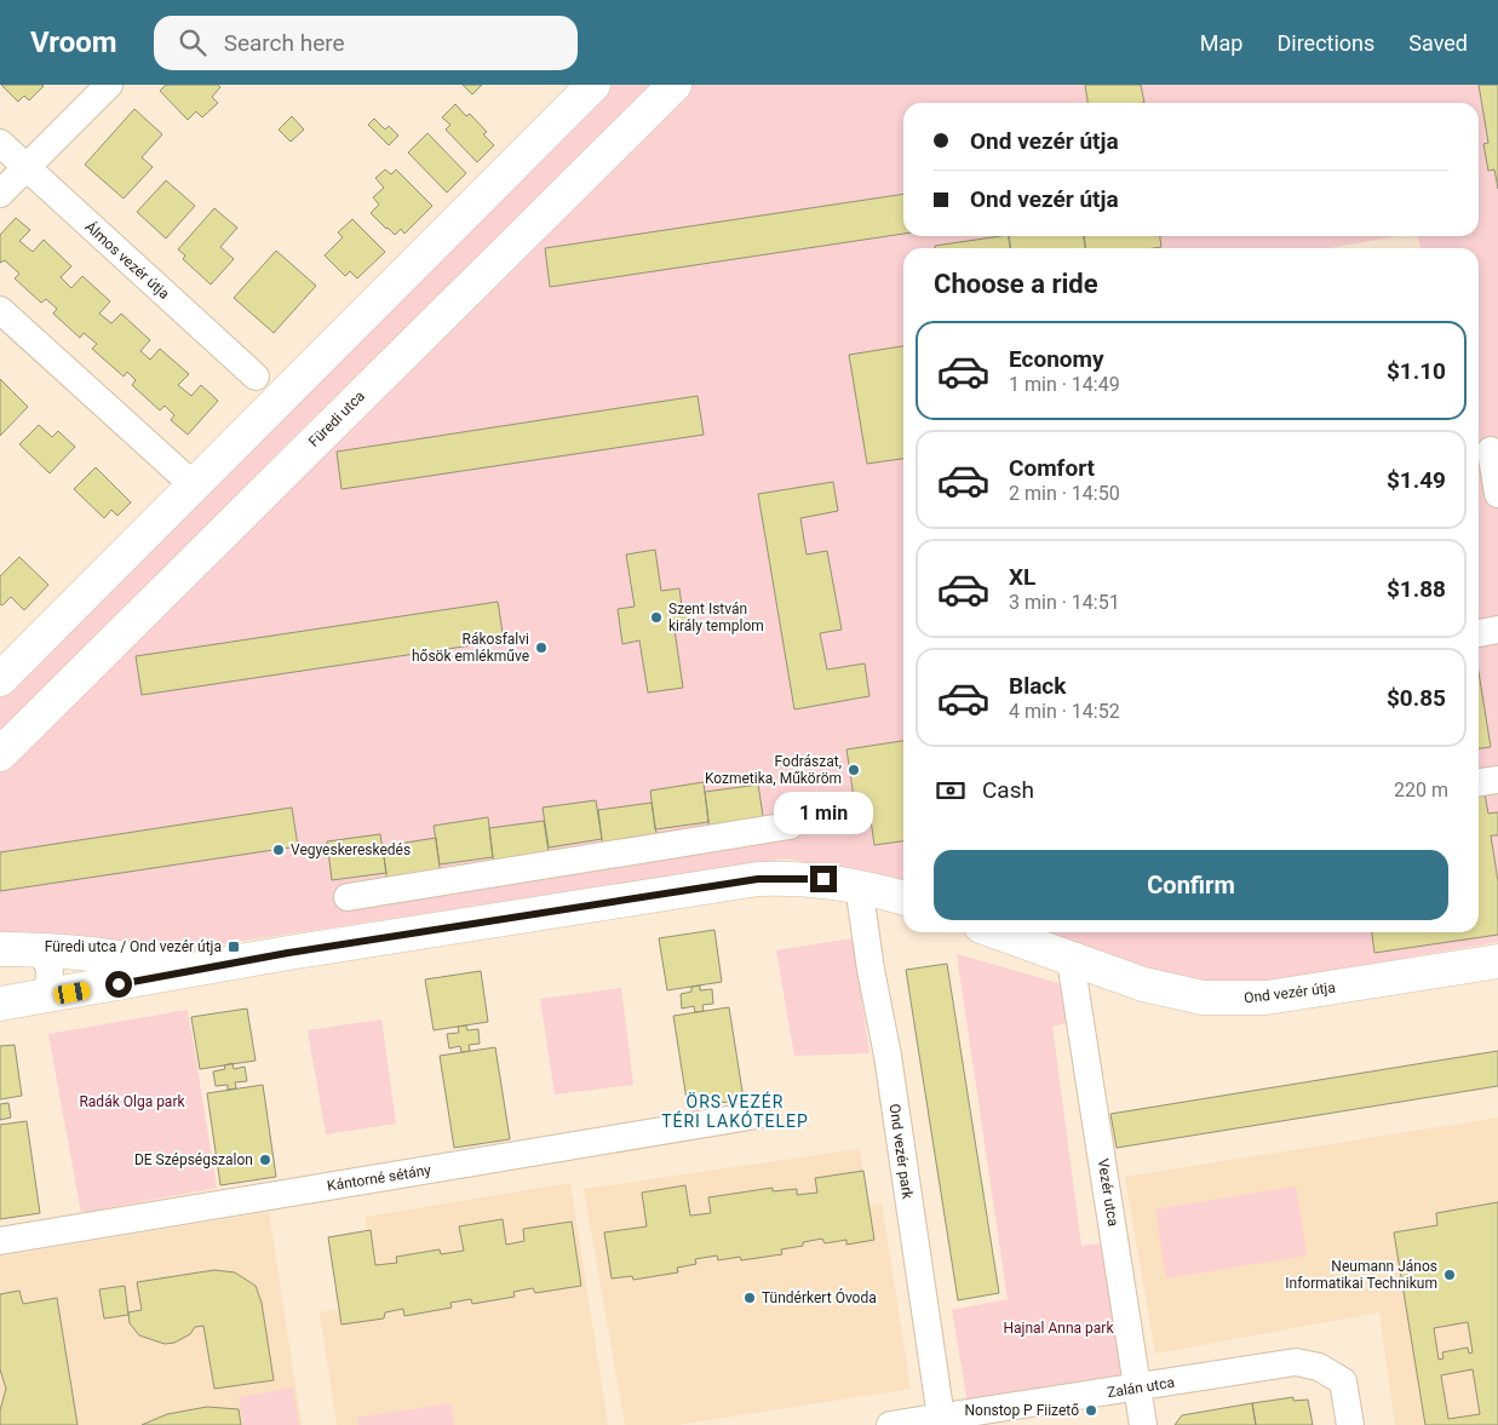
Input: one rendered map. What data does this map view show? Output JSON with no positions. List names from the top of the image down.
{
  "streets": {
    "main road": ["Füredi utca", "Ond vezér útja"],
    "street": [
      "Álmos vezér útja",
      "Ond vezér park",
      "Kántorné sétány",
      "Vezér utca",
      "Zalán utca"
    ]
  },
  "crossings": [
    ["Ond vezér útja", "Vezér utca"],
    ["Ond vezér park", "Zalán utca"],
    ["Vezér utca", "Zalán utca"]
  ],
  "districts": ["ÖRS VEZÉR TÉRI LAKÓTELEP"],
  "parks": ["Radák Olga park", "Hajnal Anna park"],
  "places": {
    "other": [
      "Szent István király templom",
      "Rákosfalvi hősök emlékműve",
      "Fodrászat, Kozmetika, Műköröm",
      "Vegyeskereskedés",
      "DE Szépségszalon",
      "Neumann János Informatikai Technikum",
      "Tündérkert Óvoda",
      "Nonstop P Fiizető"
    ],
    "transit": ["Füredi utca / Ond vezér útja"]
  },
  "page": {
    "header": "Vroom",
    "search": "Search here",
    "nav": ["Map", "Directions", "Saved"],
    "banner": ["Ond vezér útja", "Ond vezér útja"],
    "heading": "Choose a ride",
    "list": [
      {
        "name": "Economy",
        "note": "1 min · 14:49",
        "value": "$1.10"
      },
      {
        "name": "Comfort",
        "note": "2 min · 14:50",
        "value": "$1.49"
      },
      {
        "name": "XL",
        "note": "3 min · 14:51",
        "value": "$1.88"
      },
      {
        "name": "Black",
        "note": "4 min · 14:52",
        "value": "$0.85"
      }
    ],
    "pay": ["Cash", "220 m"],
    "bubble": "1 min",
    "buttons": "Confirm"
  }
}
